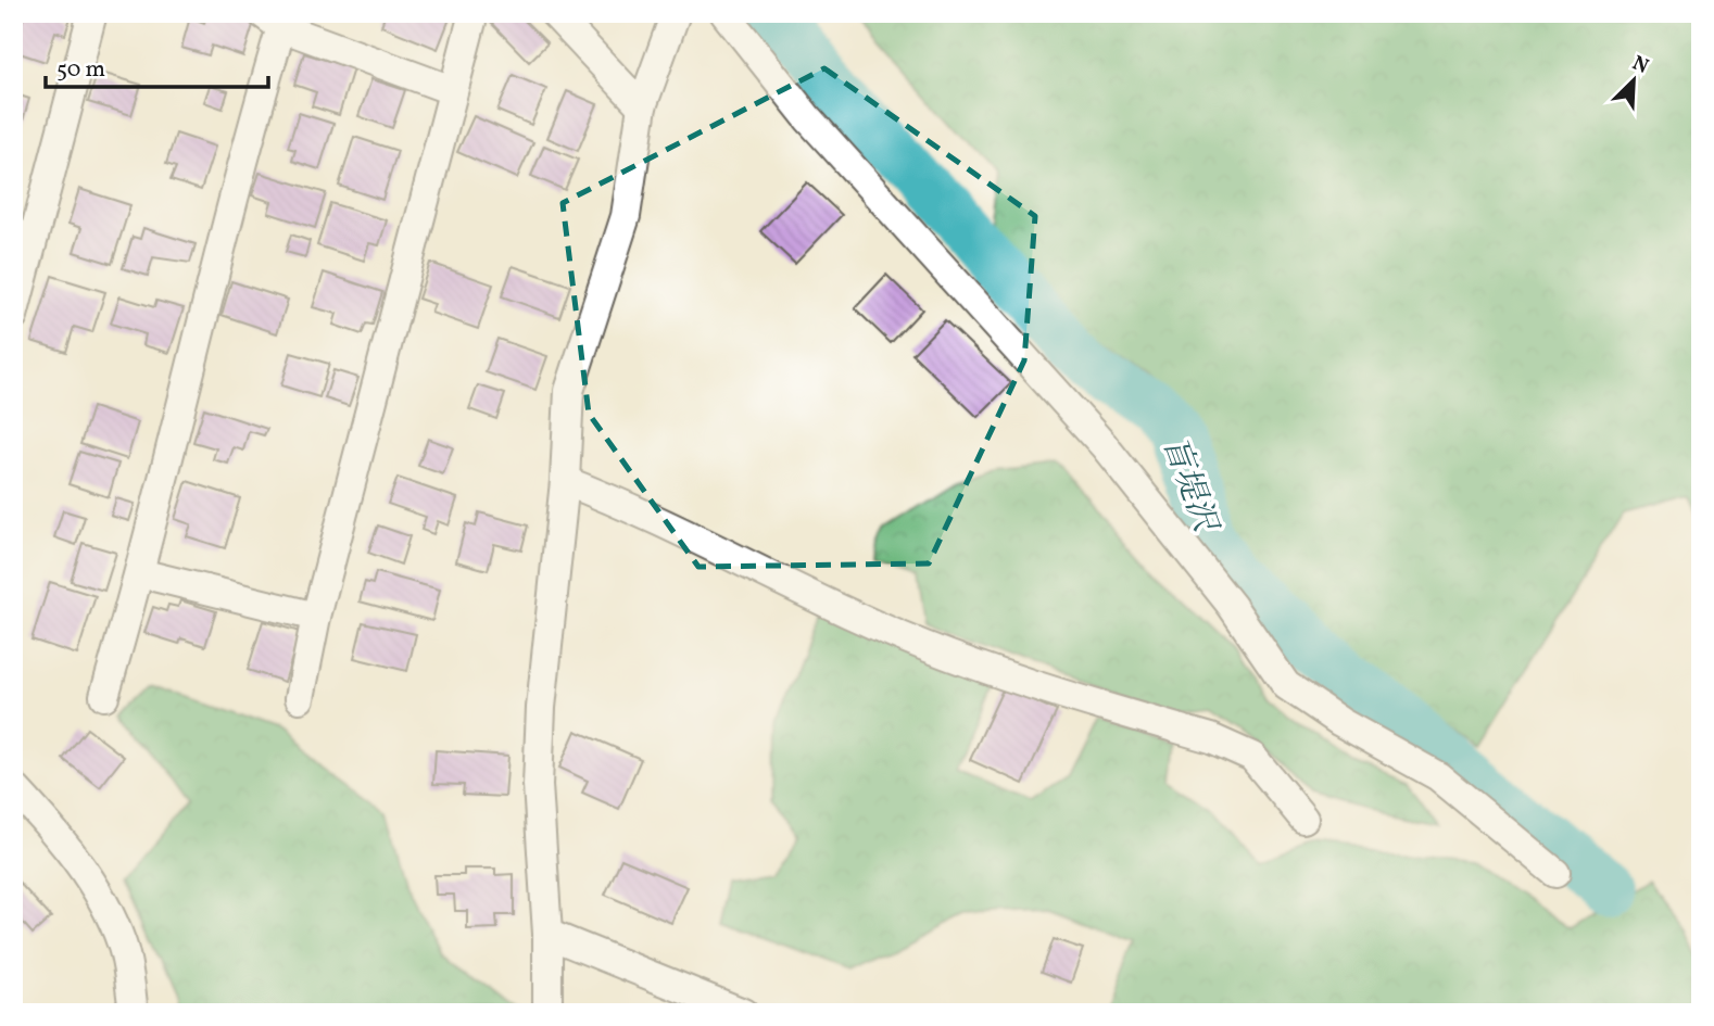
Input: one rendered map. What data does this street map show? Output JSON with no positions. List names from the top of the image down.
{
  "water": ["盲堤沢"],
  "scale_bar": "50 m",
  "north": "top right"
}
